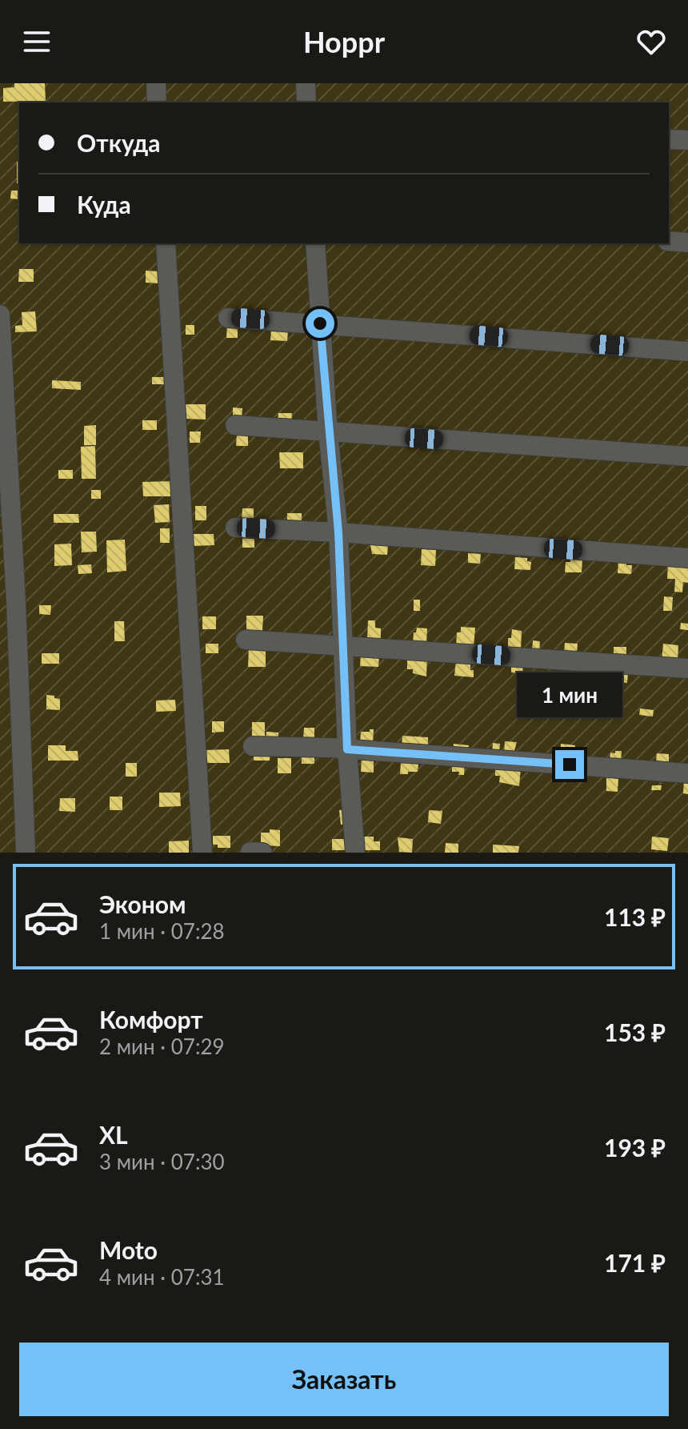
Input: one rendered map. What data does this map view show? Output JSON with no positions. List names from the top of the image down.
{
  "page": {
    "header": "Hoppr",
    "banner": ["Откуда", "Куда"],
    "bubble": "1 мин",
    "list": [
      {
        "name": "Эконом",
        "note": "1 мин · 07:28",
        "value": "113 ₽"
      },
      {
        "name": "Комфорт",
        "note": "2 мин · 07:29",
        "value": "153 ₽"
      },
      {
        "name": "XL",
        "note": "3 мин · 07:30",
        "value": "193 ₽"
      },
      {
        "name": "Moto",
        "note": "4 мин · 07:31",
        "value": "171 ₽"
      }
    ],
    "buttons": "Заказать"
  }
}
